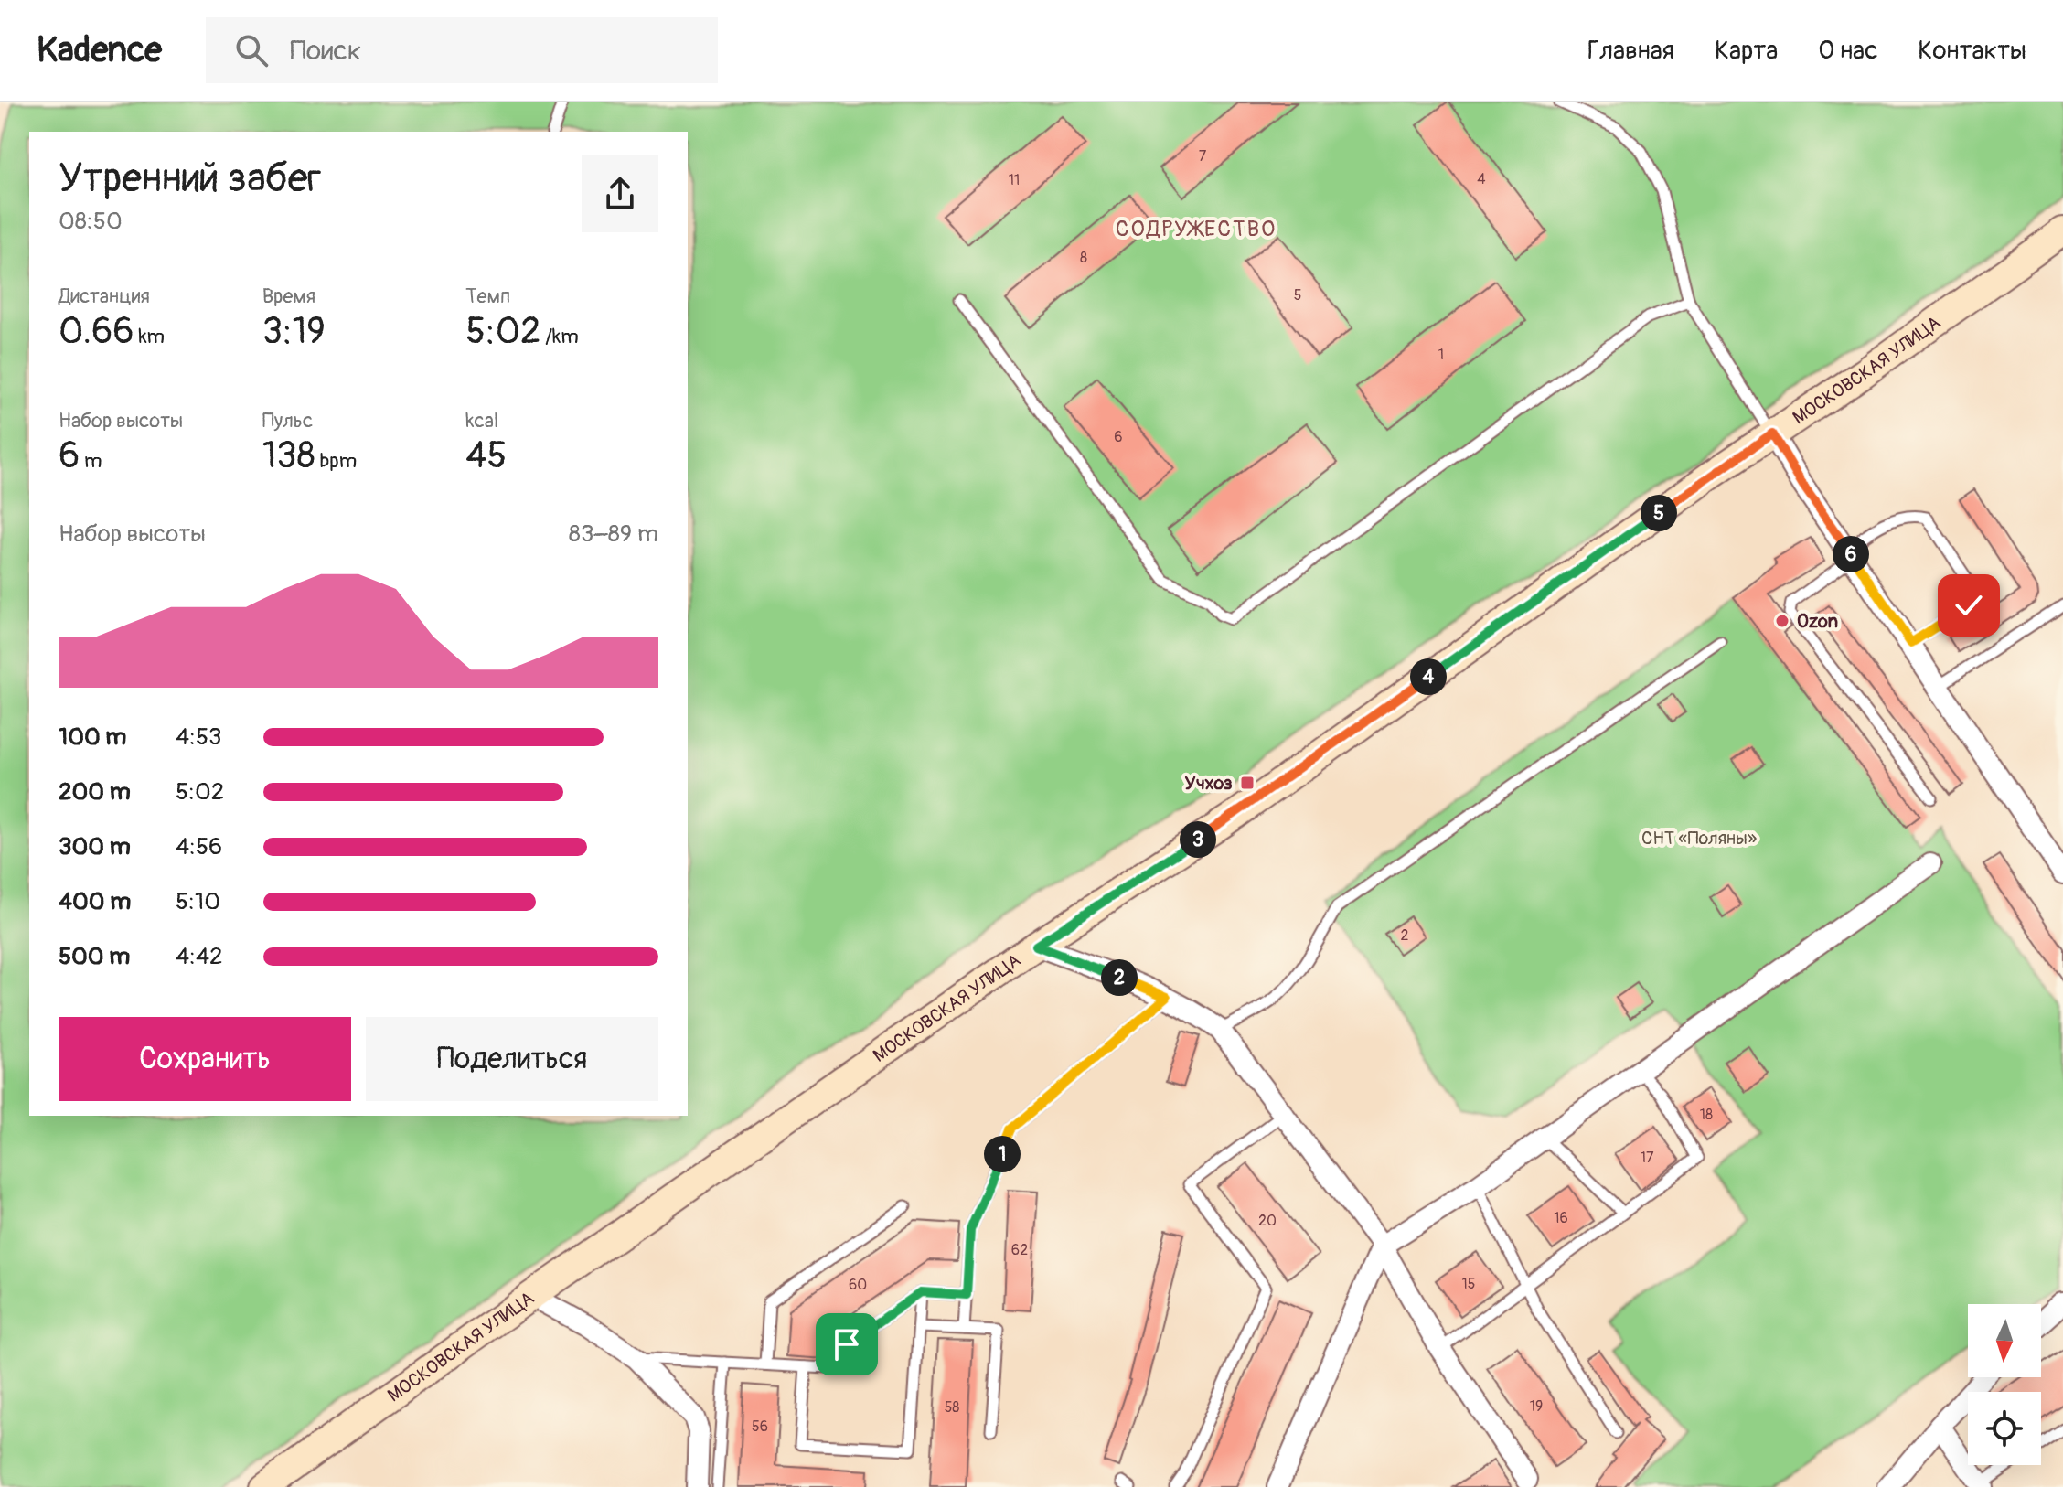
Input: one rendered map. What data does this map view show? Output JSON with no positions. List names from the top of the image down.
{
  "streets": {
    "main road": ["МОСКОВСКАЯ УЛИЦА"]
  },
  "districts": ["СОДРУЖЕСТВО"],
  "parks": ["СНТ «Поляны»"],
  "places": {
    "other": ["Ozon"],
    "transit": ["Учхоз"]
  },
  "house_numbers": [
    "7",
    "4",
    "11",
    "8",
    "5",
    "1",
    "6",
    "2",
    "18",
    "17",
    "16",
    "20",
    "62",
    "15",
    "60",
    "19",
    "58",
    "56"
  ],
  "north": "bottom",
  "page": {
    "header": "Kadence",
    "search": "Поиск",
    "nav": [
      "Главная",
      "Карта",
      "О нас",
      "Контакты"
    ],
    "heading": ["Утренний забег", "08:50"],
    "stats": [
      ["Дистанция", "0.66 km"],
      ["Время", "3:19"],
      ["Темп", "5:02 /km"],
      ["Набор высоты", "6 m"],
      ["Пульс", "138 bpm"],
      ["kcal", "45"]
    ],
    "pins": [
      "5",
      "6",
      "4",
      "3",
      "2",
      "1"
    ],
    "chart": ["Набор высоты", "83–89 m"],
    "list": [
      {
        "name": "100 m",
        "note": "4:53"
      },
      {
        "name": "200 m",
        "note": "5:02"
      },
      {
        "name": "300 m",
        "note": "4:56"
      },
      {
        "name": "400 m",
        "note": "5:10"
      },
      {
        "name": "500 m",
        "note": "4:42"
      }
    ],
    "buttons": ["Сохранить", "Поделиться"]
  }
}
